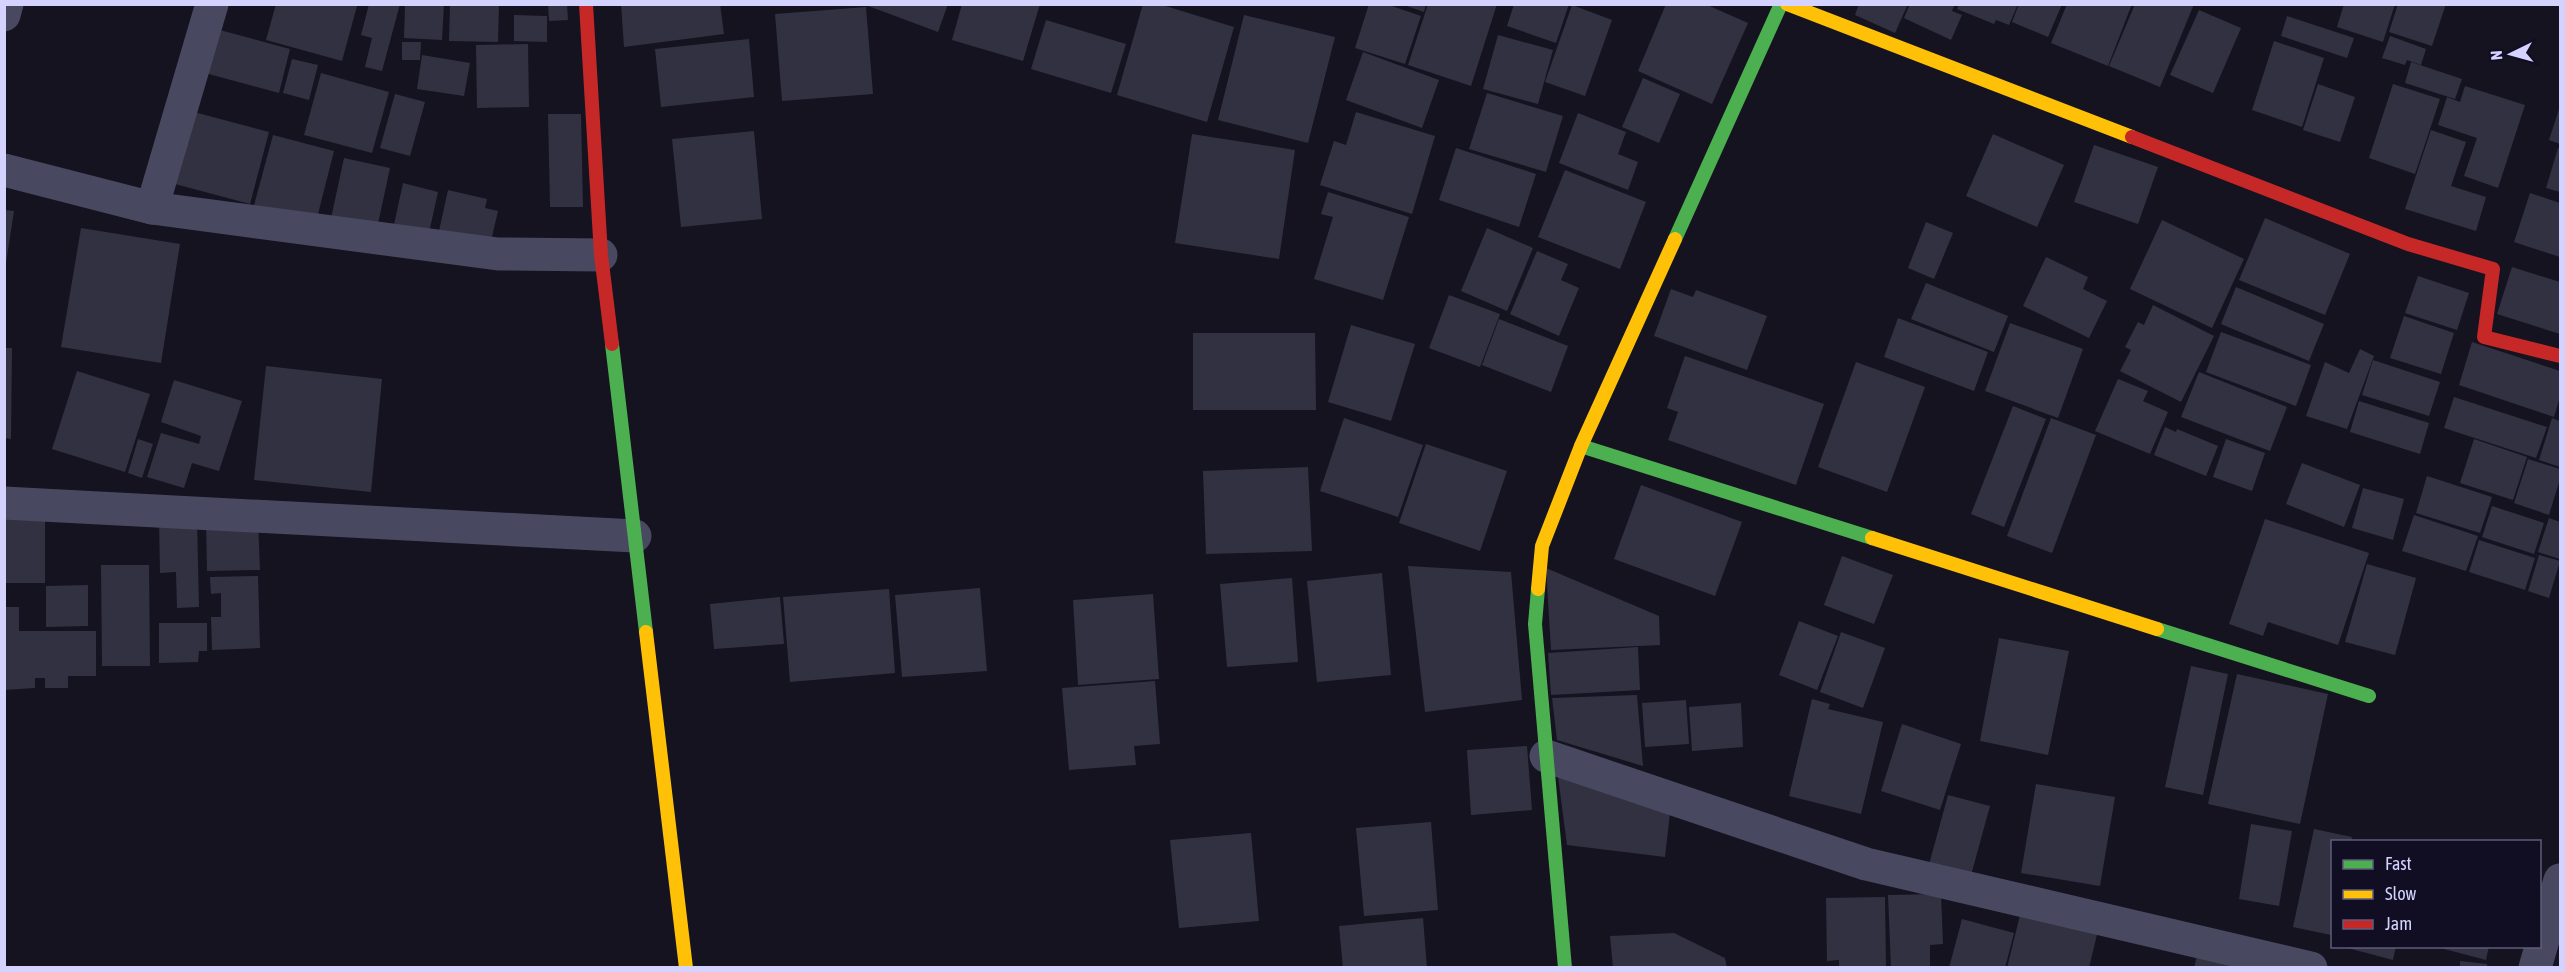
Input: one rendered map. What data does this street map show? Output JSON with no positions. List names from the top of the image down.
{
  "legend": ["Fast", "Slow", "Jam"],
  "north": "left"
}
